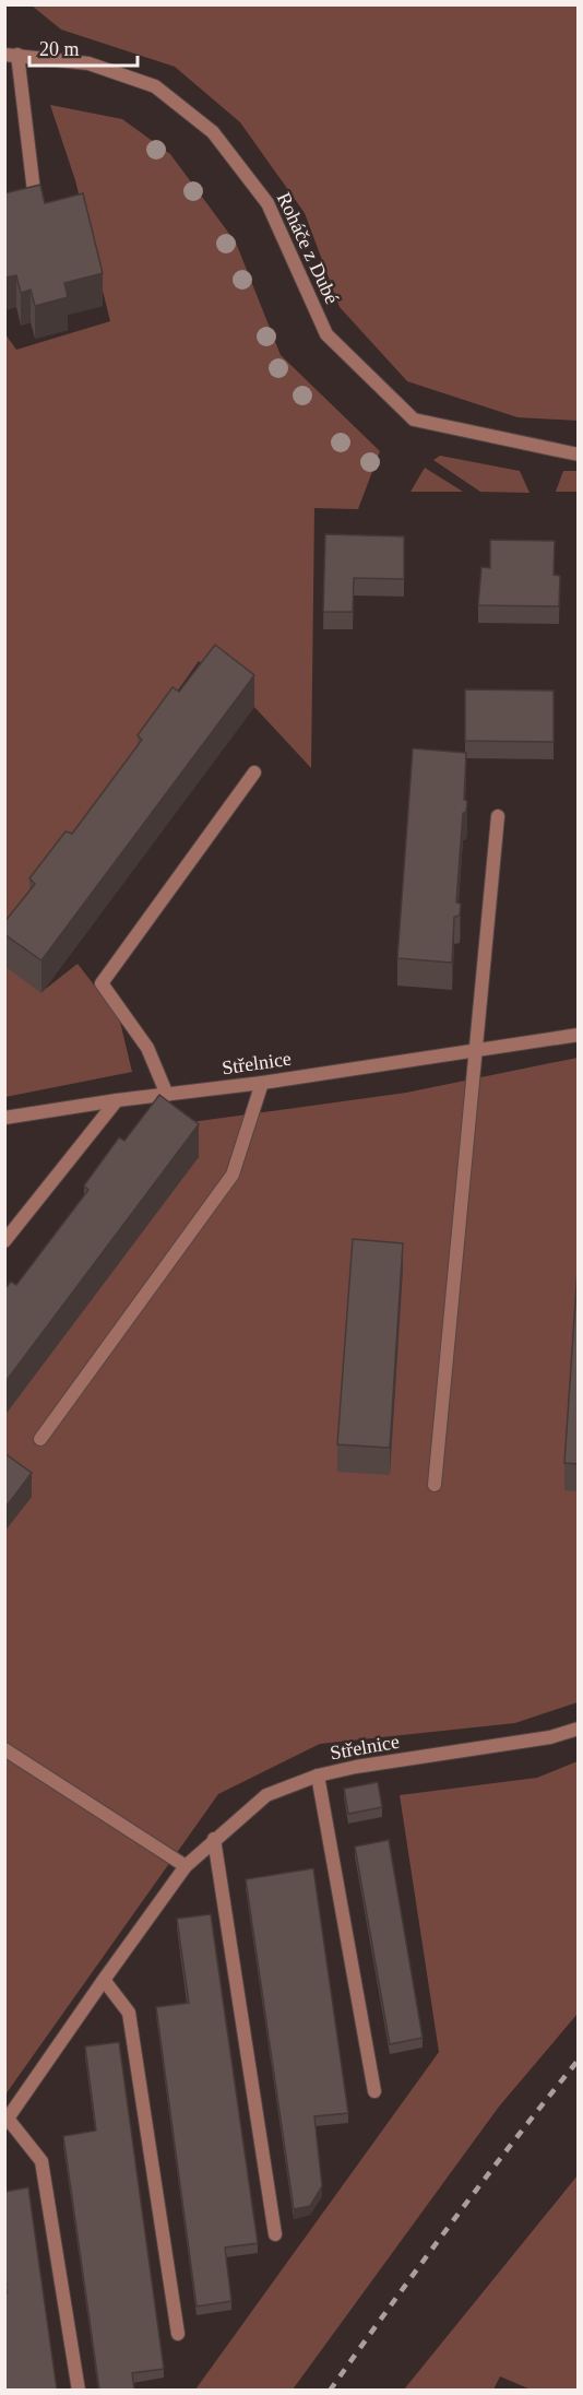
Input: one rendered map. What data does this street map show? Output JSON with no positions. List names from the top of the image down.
{
  "streets": {
    "street": ["Roháče z Dubé", "Střelnice"]
  },
  "scale_bar": "20 m"
}
